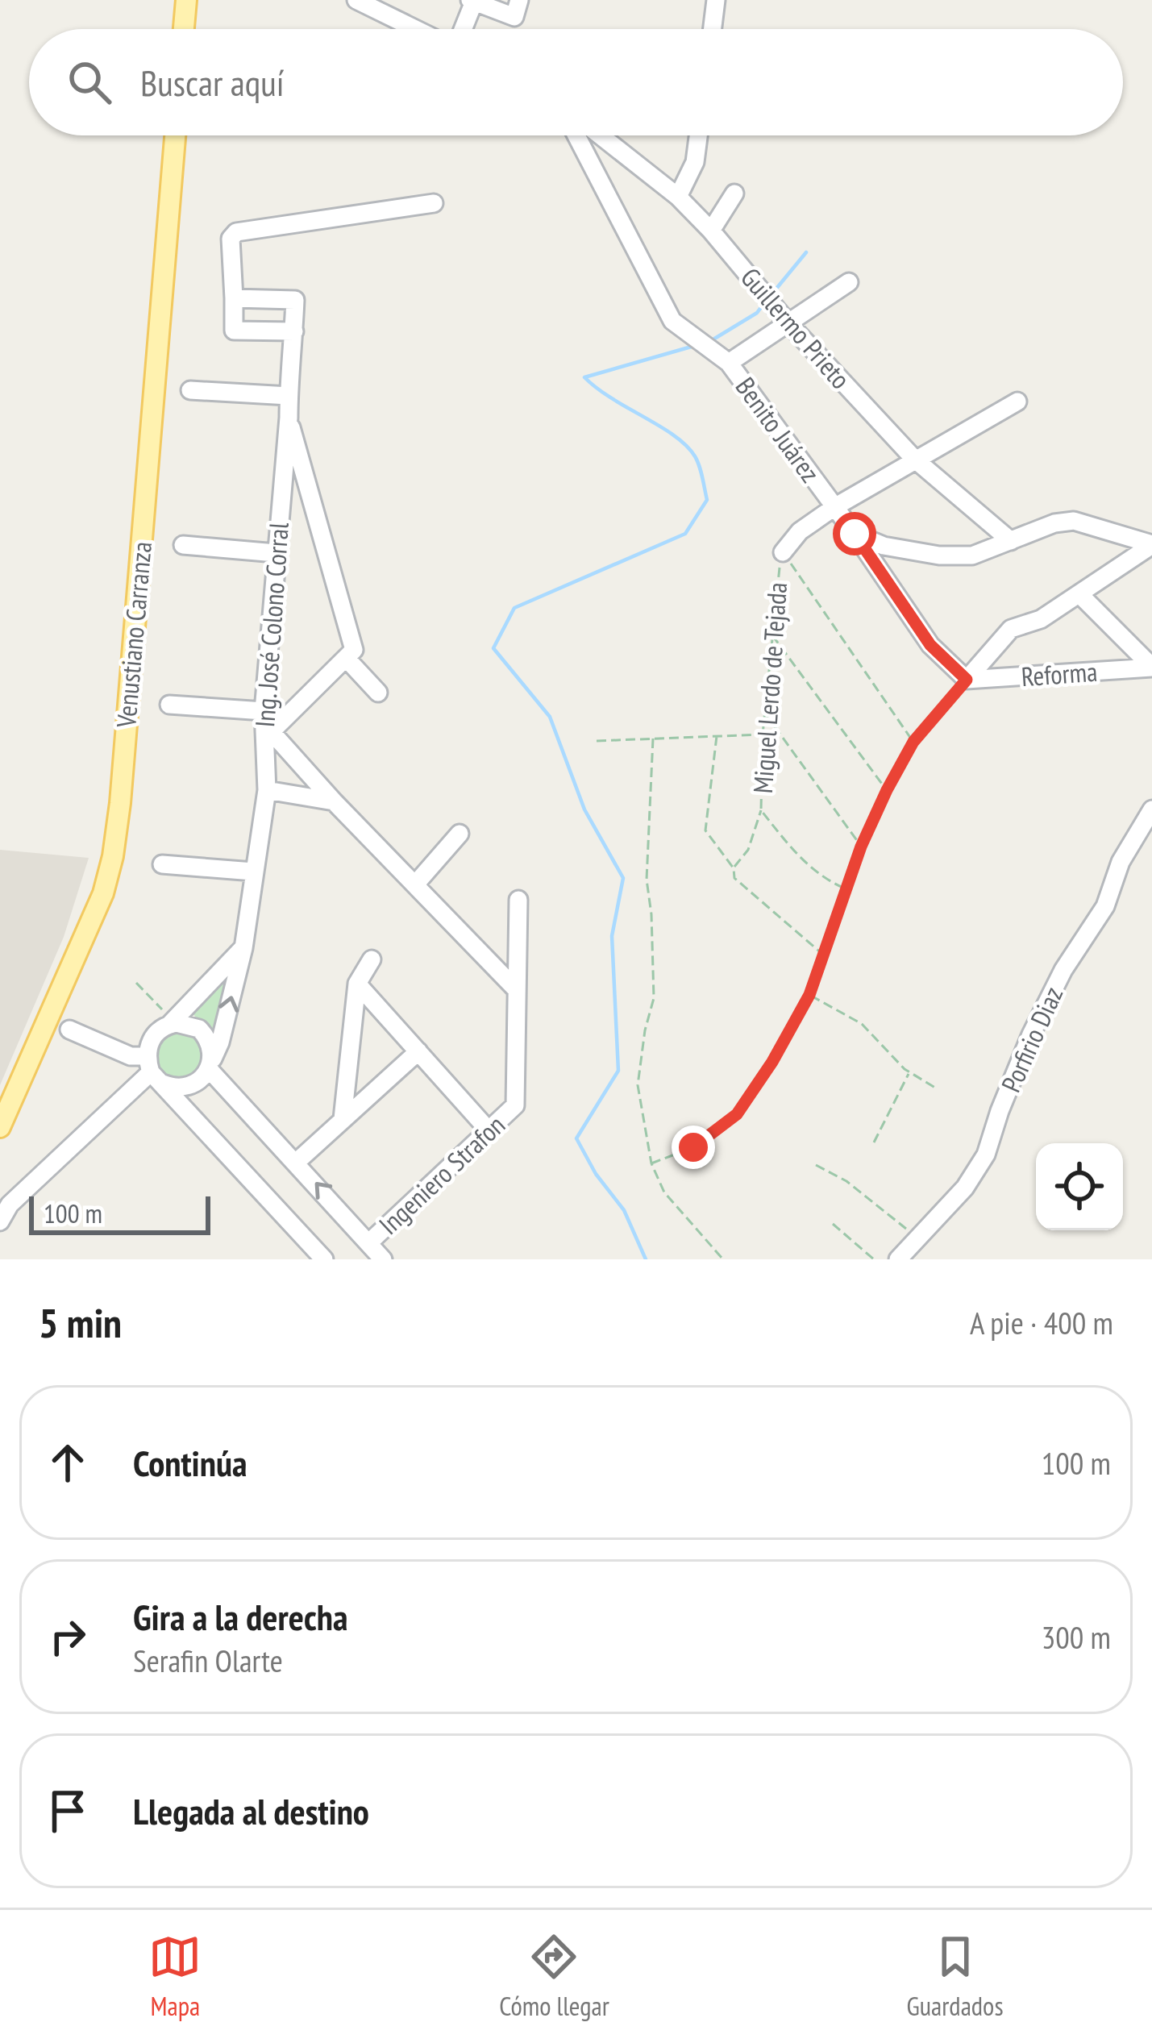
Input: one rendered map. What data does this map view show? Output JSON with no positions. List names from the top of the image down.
{
  "streets": {
    "main road": ["Venustiano Carranza"],
    "street": [
      "Guillermo Prieto",
      "Benito Juárez",
      "Ing. José Colono Corral",
      "Reforma",
      "Miguel Lerdo de Tejada",
      "Porfirio Diaz",
      "Ingeniero Strafon"
    ]
  },
  "crossings": [
    ["Guillermo Prieto", "Miguel Lerdo de Tejada"],
    ["Benito Juárez", "Reforma"],
    ["Benito Juárez", "Miguel Lerdo de Tejada"]
  ],
  "scale_bar": "100 m",
  "page": {
    "search": "Buscar aquí",
    "scale": "100 m",
    "heading": ["5 min", "A pie · 400 m"],
    "list": [
      ["Continúa", "100 m"],
      ["Gira a la derecha", "Serafin Olarte", "300 m"],
      "Llegada al destino"
    ],
    "nav": ["Mapa", "Cómo llegar", "Guardados"]
  }
}
